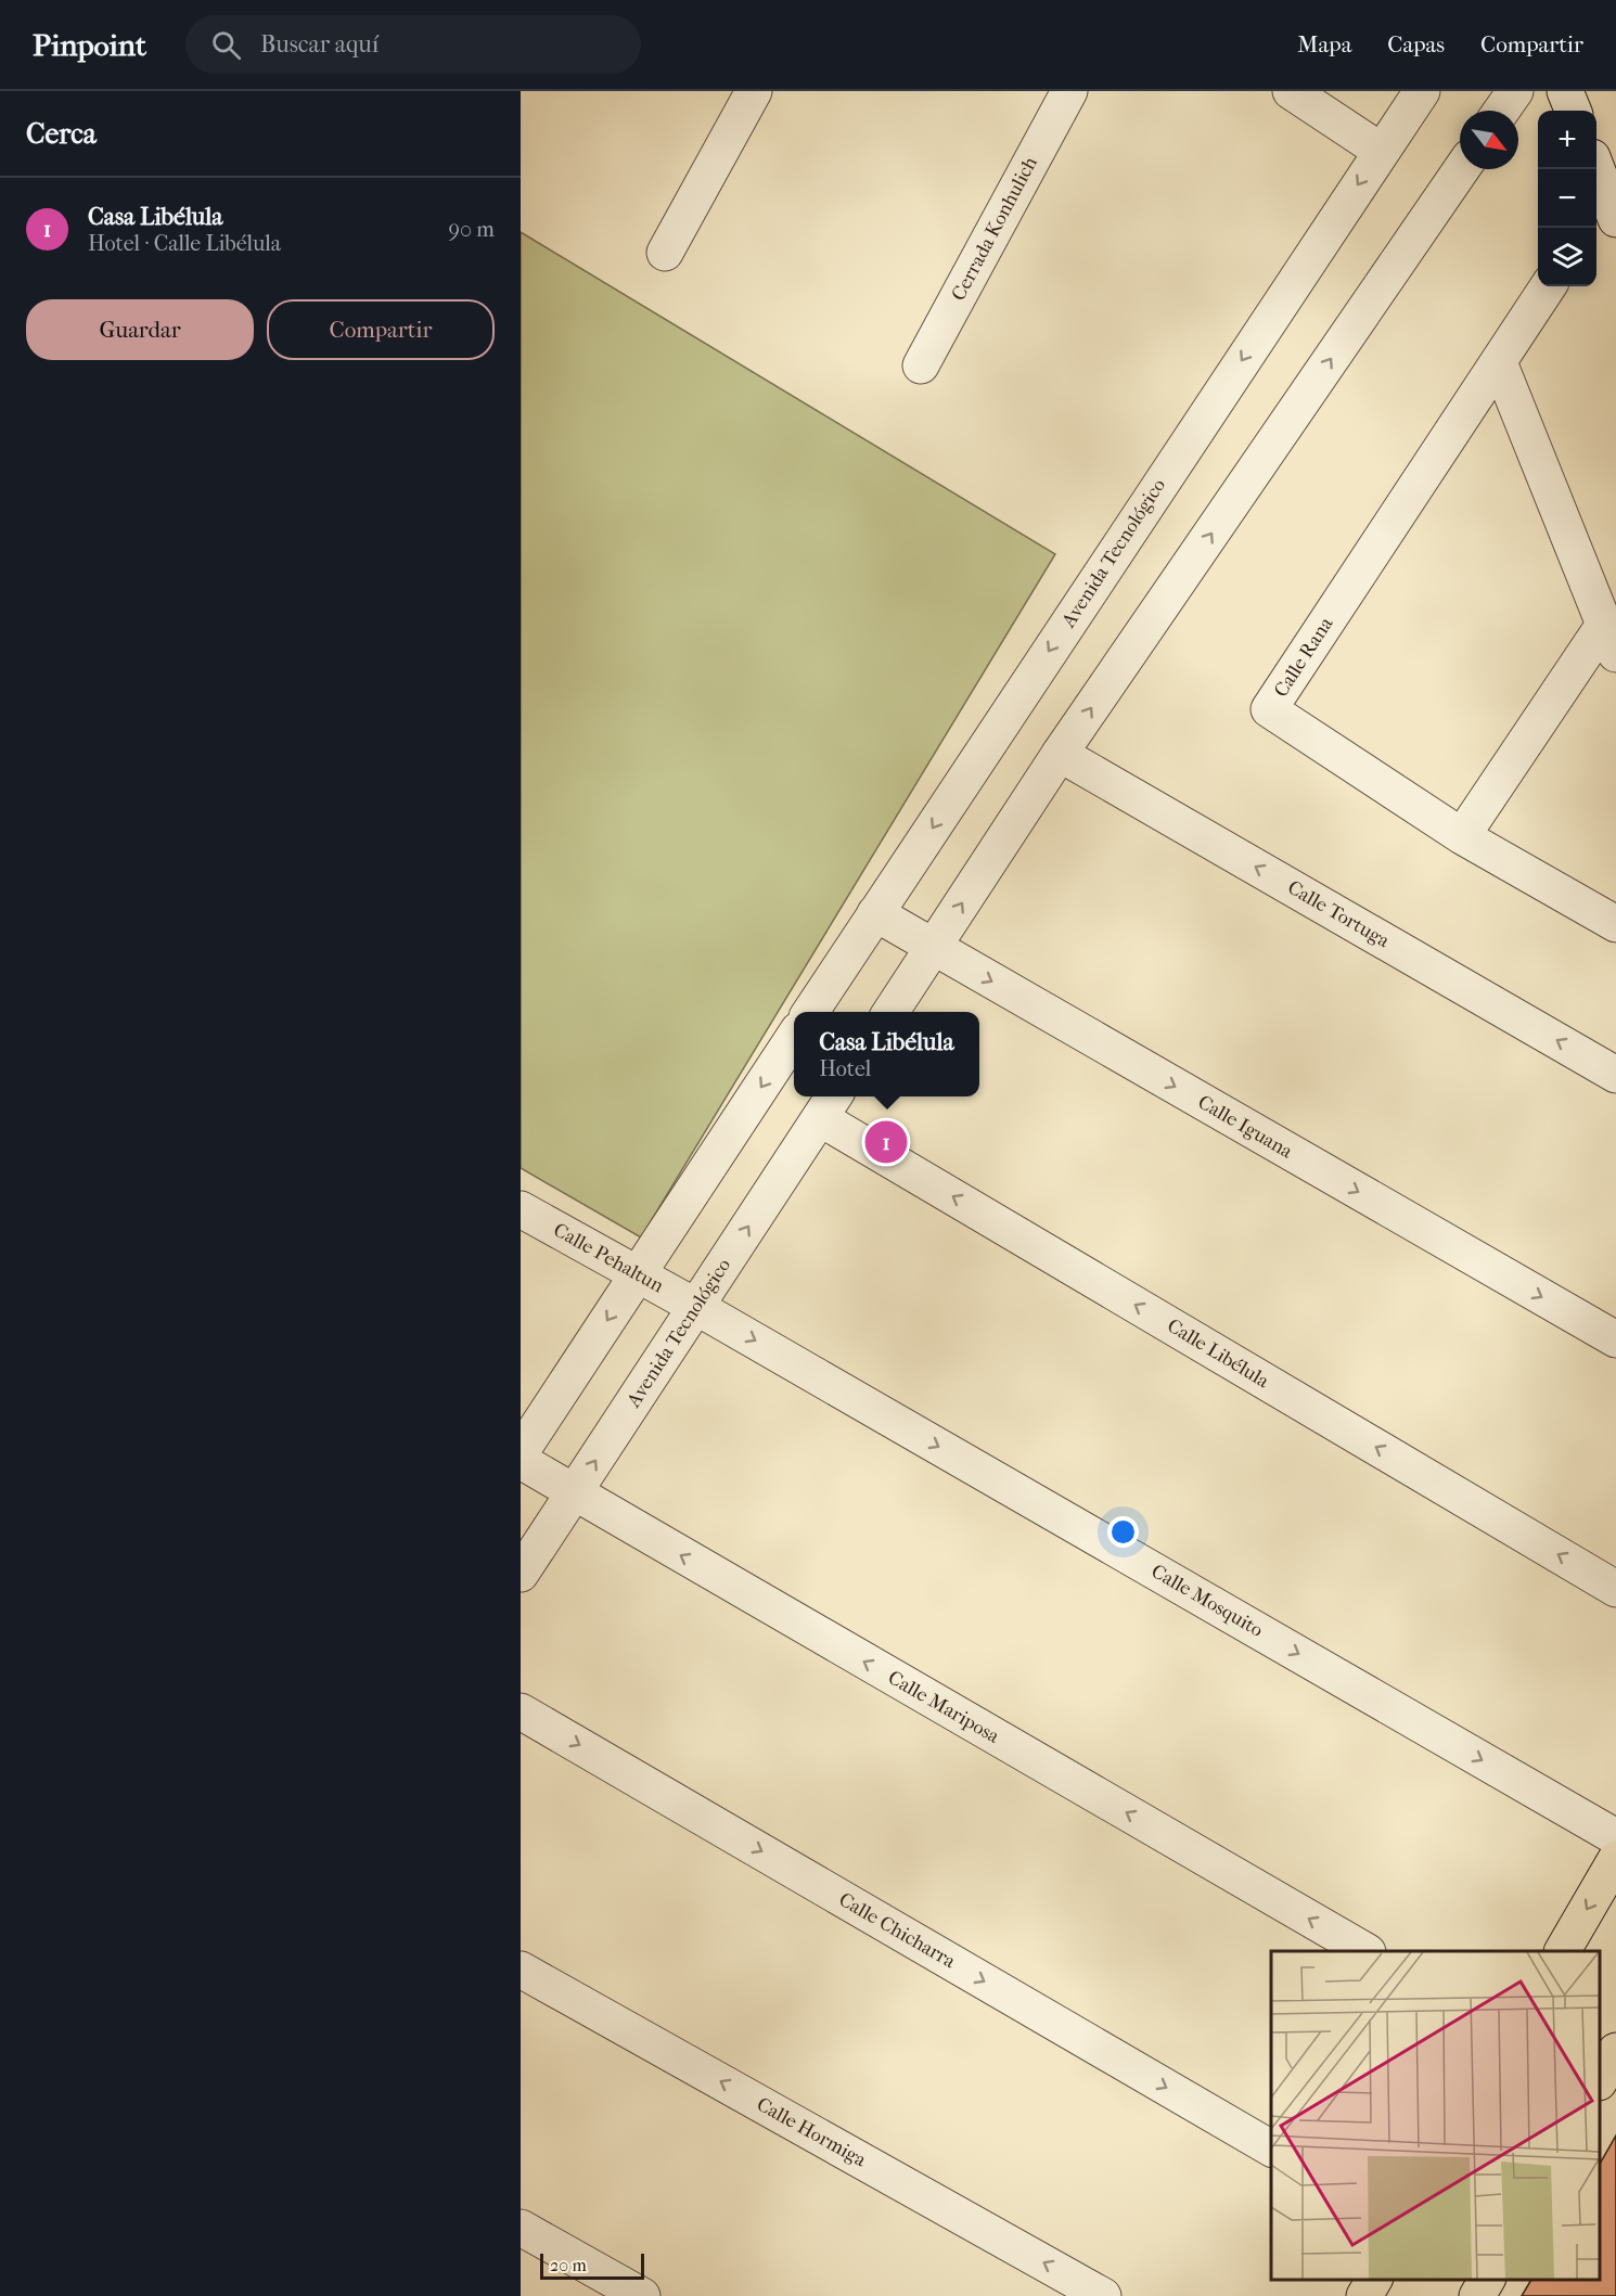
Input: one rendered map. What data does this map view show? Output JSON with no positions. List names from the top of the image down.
{
  "streets": {
    "street": [
      "Cerrada Konhulich",
      "Avenida Tecnológico",
      "Calle Rana",
      "Calle Tortuga",
      "Calle Iguana",
      "Calle Pehaltun",
      "Calle Libélula",
      "Calle Mosquito",
      "Calle Mariposa",
      "Calle Chicharra",
      "Calle Hormiga"
    ]
  },
  "crossings": [
    ["Avenida Tecnológico", "Calle Iguana"],
    ["Avenida Tecnológico", "Calle Pehaltun"],
    ["Avenida Tecnológico", "Calle Libélula"],
    ["Avenida Tecnológico", "Calle Mosquito"],
    ["Avenida Tecnológico", "Calle Mariposa"],
    ["Calle Pehaltun", "Calle Mosquito"]
  ],
  "one_way": [
    "Calle Tortuga",
    "Calle Iguana",
    "Calle Libélula",
    "Calle Mosquito",
    "Calle Mariposa",
    "Calle Chicharra",
    "Calle Hormiga"
  ],
  "scale_bar": "20 m",
  "north": "bottom right",
  "page": {
    "header": "Pinpoint",
    "search": "Buscar aquí",
    "nav": ["Mapa", "Capas", "Compartir"],
    "heading": "Cerca",
    "map_buttons": ["+", "−"],
    "list": [
      {
        "mark": "1",
        "name": "Casa Libélula",
        "note": "Hotel · Calle Libélula",
        "value": "90 m"
      }
    ],
    "buttons": ["Guardar", "Compartir"],
    "popup": ["Casa Libélula", "Hotel"],
    "pins": "1",
    "scale": "20 m"
  }
}
